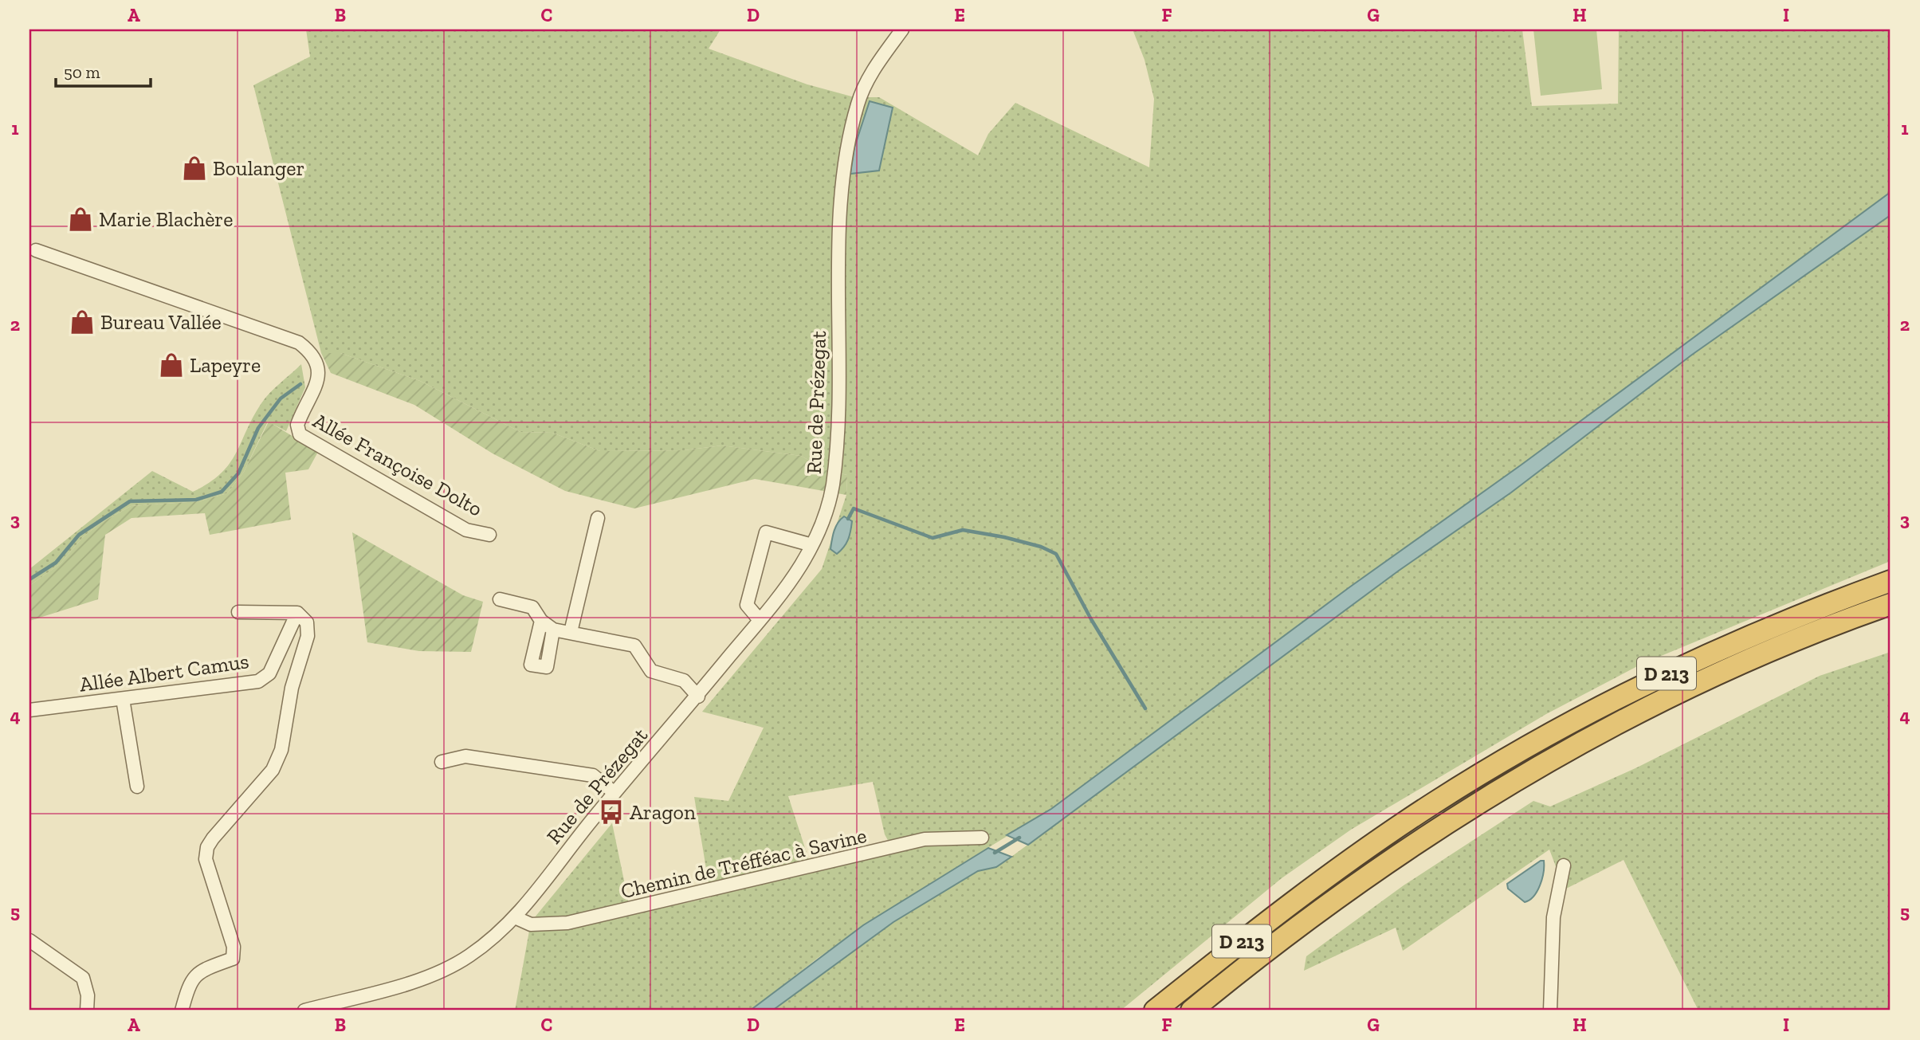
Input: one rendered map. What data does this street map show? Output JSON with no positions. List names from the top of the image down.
{
  "streets": {
    "highway": ["D 213"],
    "street": [
      "Rue de Prézegat",
      "Allée Françoise Dolto",
      "Allée Albert Camus",
      "Chemin de Tréfféac à Savine"
    ]
  },
  "crossings": [
    ["Rue de Prézegat", "Chemin de Tréfféac à Savine"]
  ],
  "places": {
    "shop": [
      "Boulanger",
      "Marie Blachère",
      "Bureau Vallée",
      "Lapeyre"
    ],
    "bus stop": ["Aragon"]
  },
  "scale_bar": "50 m",
  "grid": {
    "columns": [
      "A",
      "B",
      "C",
      "D",
      "E",
      "F",
      "G",
      "H",
      "I"
    ],
    "rows": [
      "1",
      "2",
      "3",
      "4",
      "5"
    ]
  }
}
